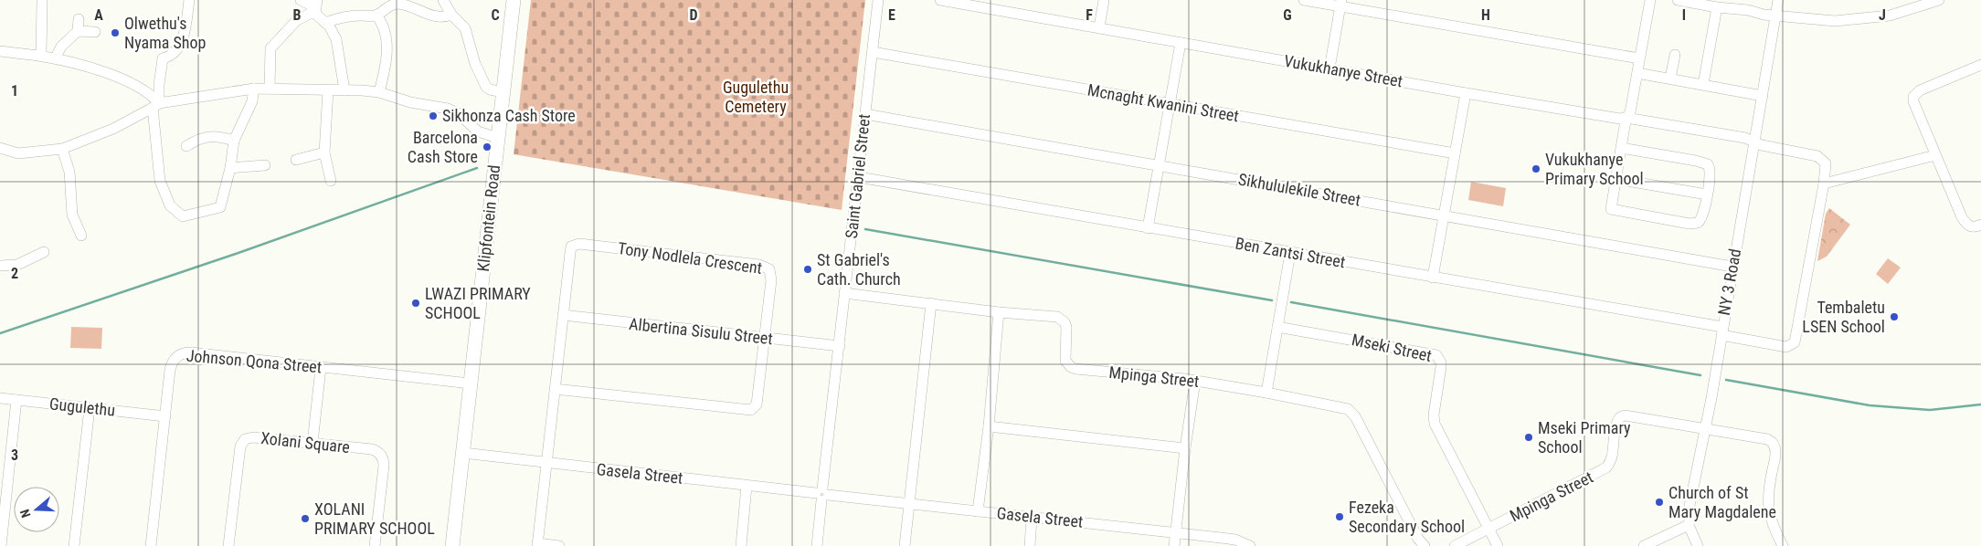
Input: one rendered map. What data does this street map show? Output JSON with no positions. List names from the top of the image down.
{
  "streets": {
    "main road": ["Klipfontein Road"],
    "street": [
      "Vukukhanye Street",
      "Mcnaght Kwanini Street",
      "Saint Gabriel Street",
      "Sikhululekile Street",
      "Ben Zantsi Street",
      "Tony Nodlela Crescent",
      "NY 3 Road",
      "Albertina Sisulu Street",
      "Mseki Street",
      "Johnson Qona Street",
      "Mpinga Street",
      "Gugulethu",
      "Xolani Square",
      "Gasela Street"
    ]
  },
  "crossings": [
    ["Vukukhanye Street", "Ben Zantsi Street"],
    ["Vukukhanye Street", "NY 3 Road"],
    ["Mcnaght Kwanini Street", "Saint Gabriel Street"],
    ["Saint Gabriel Street", "Sikhululekile Street"],
    ["Saint Gabriel Street", "Ben Zantsi Street"],
    ["Saint Gabriel Street", "Albertina Sisulu Street"],
    ["Saint Gabriel Street", "Mpinga Street"],
    ["Saint Gabriel Street", "Gasela Street"],
    ["Sikhululekile Street", "NY 3 Road"],
    ["Klipfontein Road", "Johnson Qona Street"],
    ["Klipfontein Road", "Gasela Street"],
    ["Ben Zantsi Street", "NY 3 Road"],
    ["Tony Nodlela Crescent", "Albertina Sisulu Street"],
    ["NY 3 Road", "Mpinga Street"],
    ["Mseki Street", "Mpinga Street"],
    ["Johnson Qona Street", "Gugulethu"]
  ],
  "parks": ["Gugulethu Cemetery"],
  "places": [
    "Olwethu's Nyama Shop",
    "Sikhonza Cash Store",
    "Barcelona Cash Store",
    "Vukukhanye Primary School",
    "St Gabriel's Cath. Church",
    "LWAZI PRIMARY SCHOOL",
    "Tembaletu LSEN School",
    "Mseki Primary School",
    "Church of St Mary Magdalene",
    "Fezeka Secondary School",
    "XOLANI PRIMARY SCHOOL"
  ],
  "north": "left",
  "grid": {
    "columns": [
      "A",
      "B",
      "C",
      "D",
      "E",
      "F",
      "G",
      "H",
      "I",
      "J"
    ],
    "rows": ["1", "2", "3"]
  }
}
